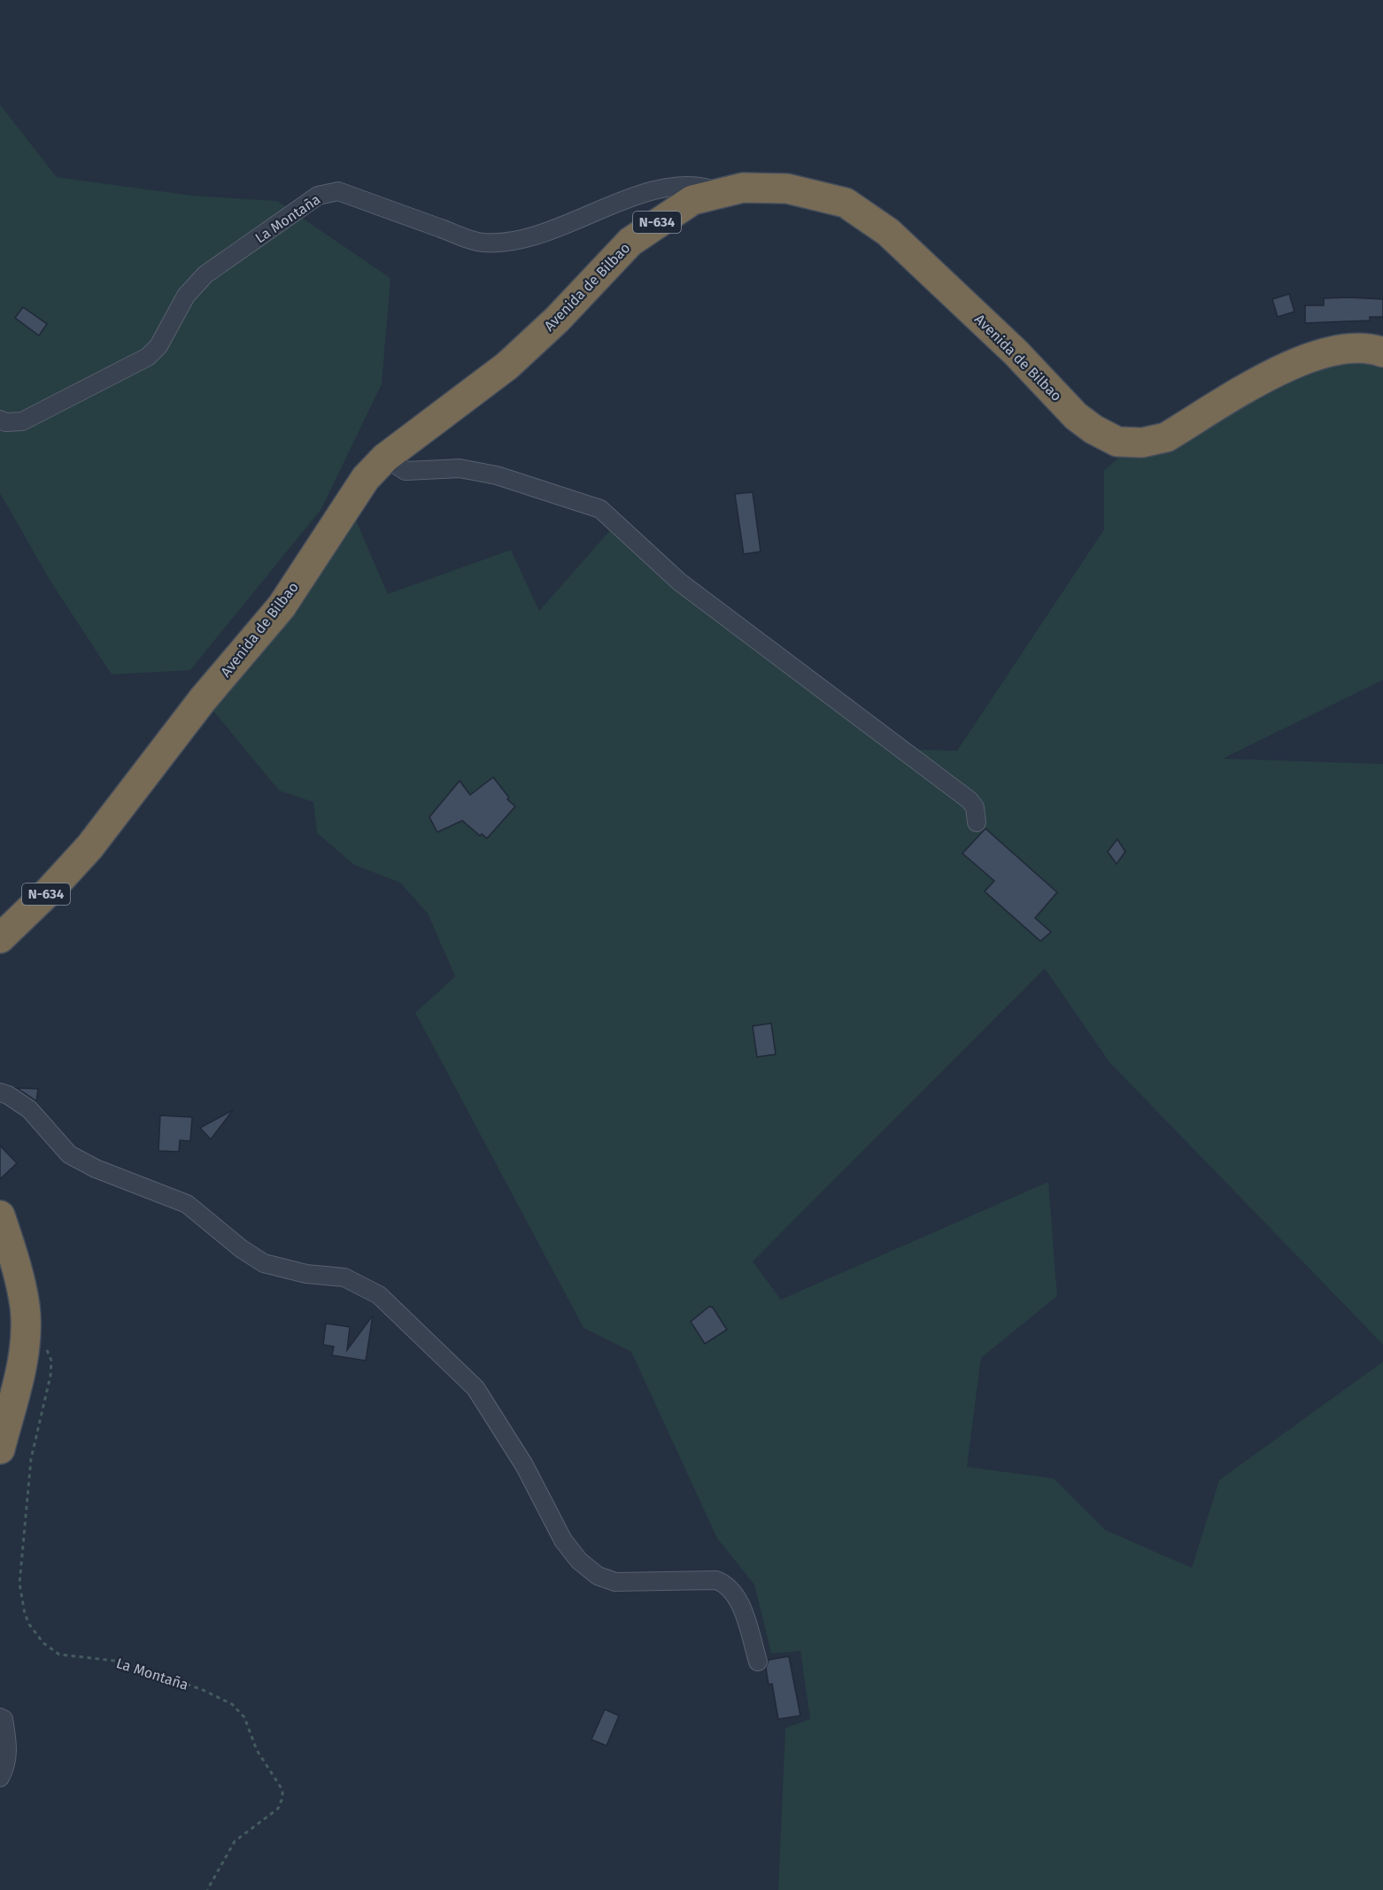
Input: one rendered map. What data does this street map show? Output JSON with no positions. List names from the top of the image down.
{
  "streets": {
    "highway": ["N-634", "Avenida de Bilbao"],
    "street": ["La Montaña"]
  },
  "crossings": [
    ["La Montaña", "Avenida de Bilbao"]
  ]
}
